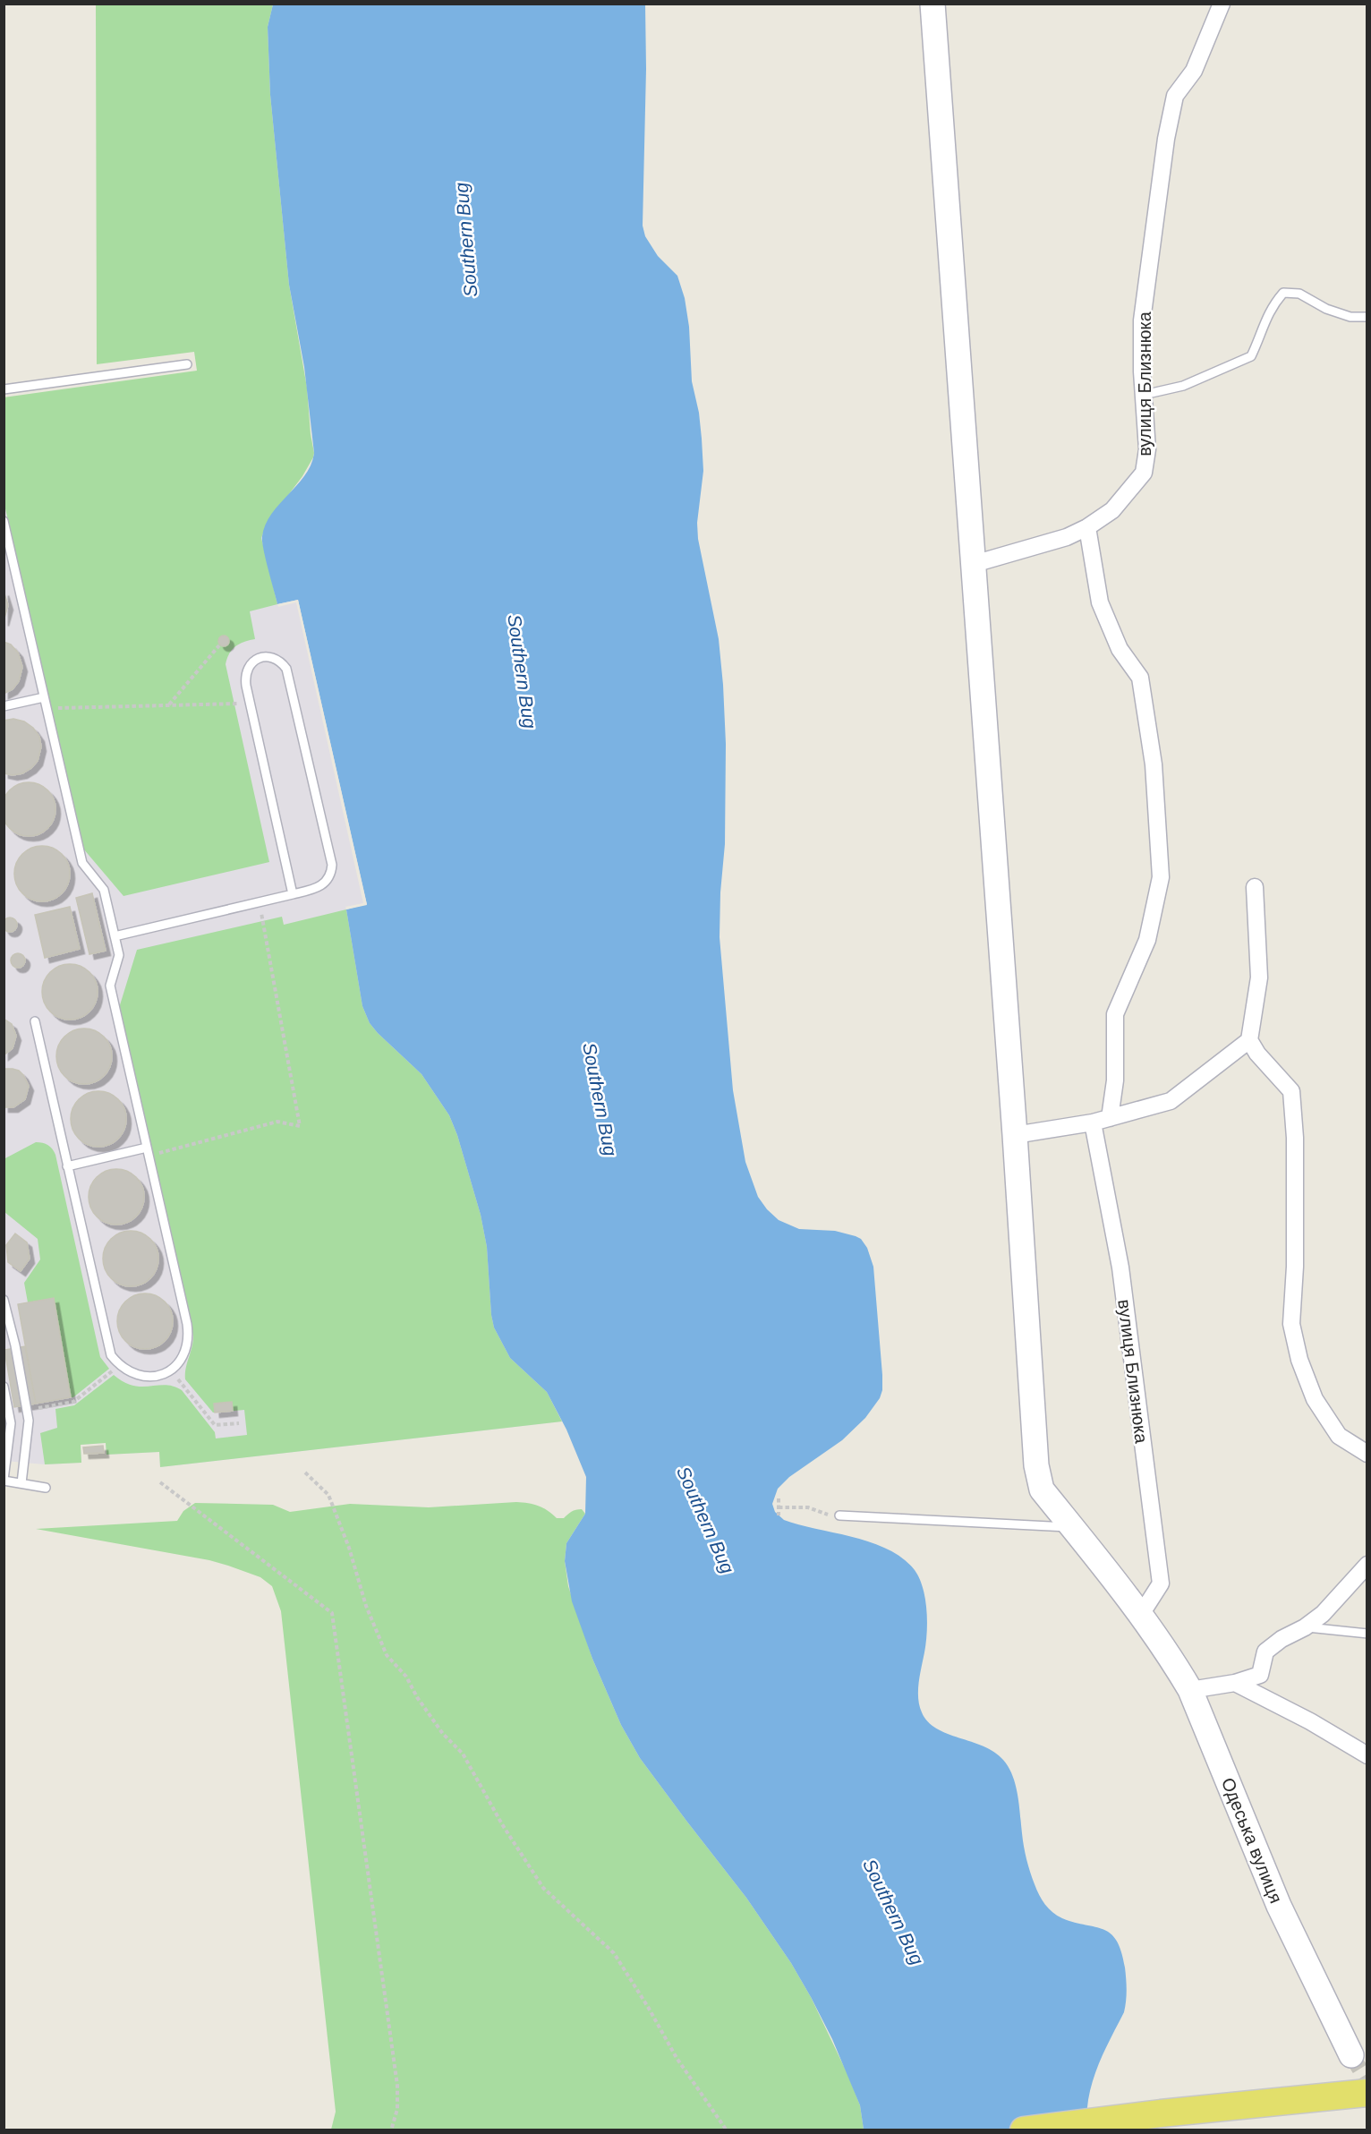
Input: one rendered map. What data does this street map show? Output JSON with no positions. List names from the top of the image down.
{
  "streets": {
    "street": ["вулиця Близнюка", "Одеська вулиця"]
  },
  "crossings": [
    ["вулиця Близнюка", "Одеська вулиця"]
  ],
  "water": ["Southern Bug"]
}
